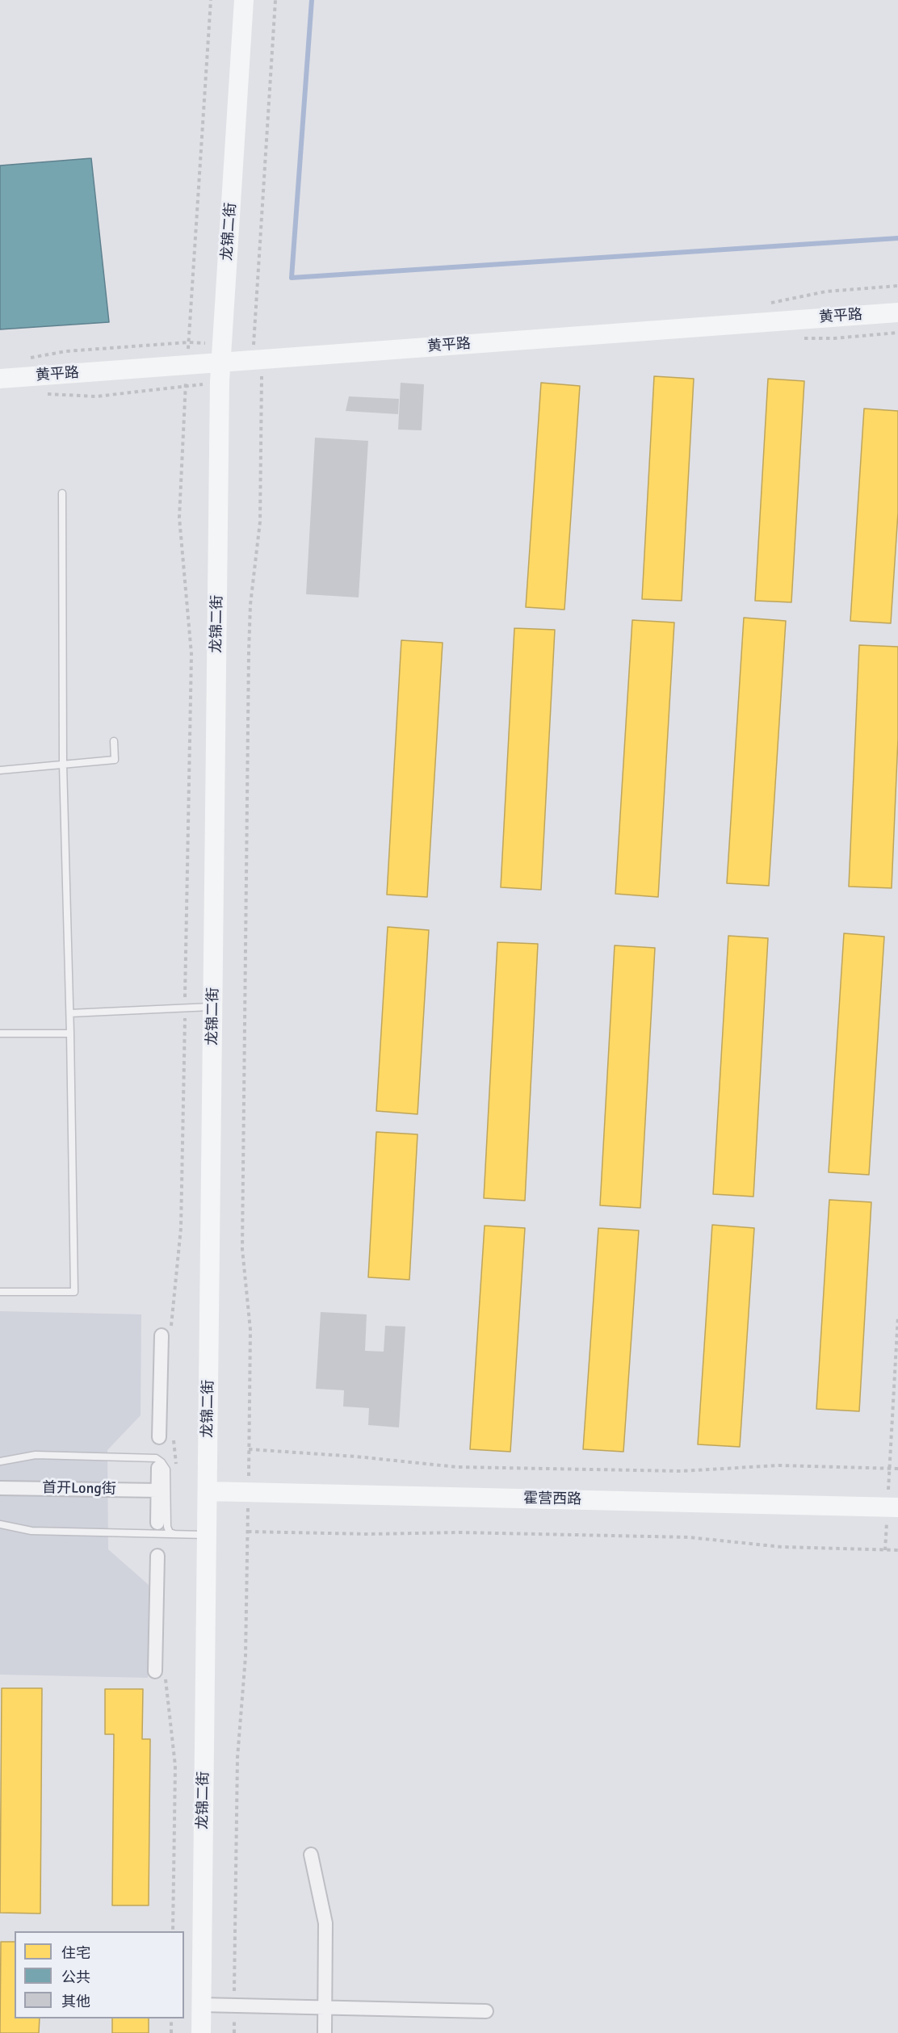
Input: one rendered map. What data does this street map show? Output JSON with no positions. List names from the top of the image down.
{
  "streets": {
    "street": [
      "龙锦二街",
      "黄平路",
      "首开Long街",
      "霍营西路"
    ]
  },
  "crossings": [
    ["龙锦二街", "黄平路"],
    ["龙锦二街", "霍营西路"]
  ],
  "legend": ["住宅", "公共", "其他"]
}
